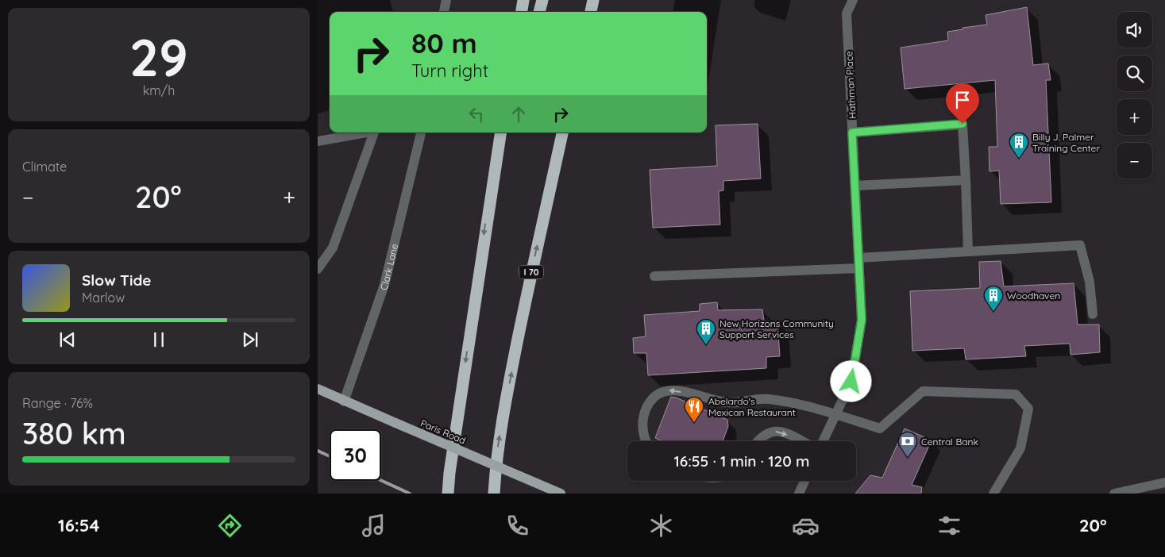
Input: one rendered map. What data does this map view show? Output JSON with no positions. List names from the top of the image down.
{
  "streets": {
    "highway": ["I 70"],
    "main road": ["Paris Road"],
    "street": ["Hathman Place", "Clark Lane"]
  },
  "crossings": [
    ["Clark Lane", "Paris Road"]
  ],
  "places": {
    "building": ["Billy J. Palmer Training Center", "Woodhaven", "New Horizons Community Support Services"],
    "restaurant": ["Abelardo's Mexican Restaurant"],
    "bank": ["Central Bank"]
  },
  "page": {
    "tile": [
      ["29", "km/h"],
      "Climate",
      ["Range · 76%", "380 km"]
    ],
    "map_buttons": ["+", "−"],
    "turn": ["80 m", "Turn right"],
    "heat": ["−", "20°", "+"],
    "song": ["Slow Tide", "Marlow"],
    "limit": "30",
    "trip": "16:55 · 1 min · 120 m",
    "tabs": ["16:54", "20°"]
  }
}
